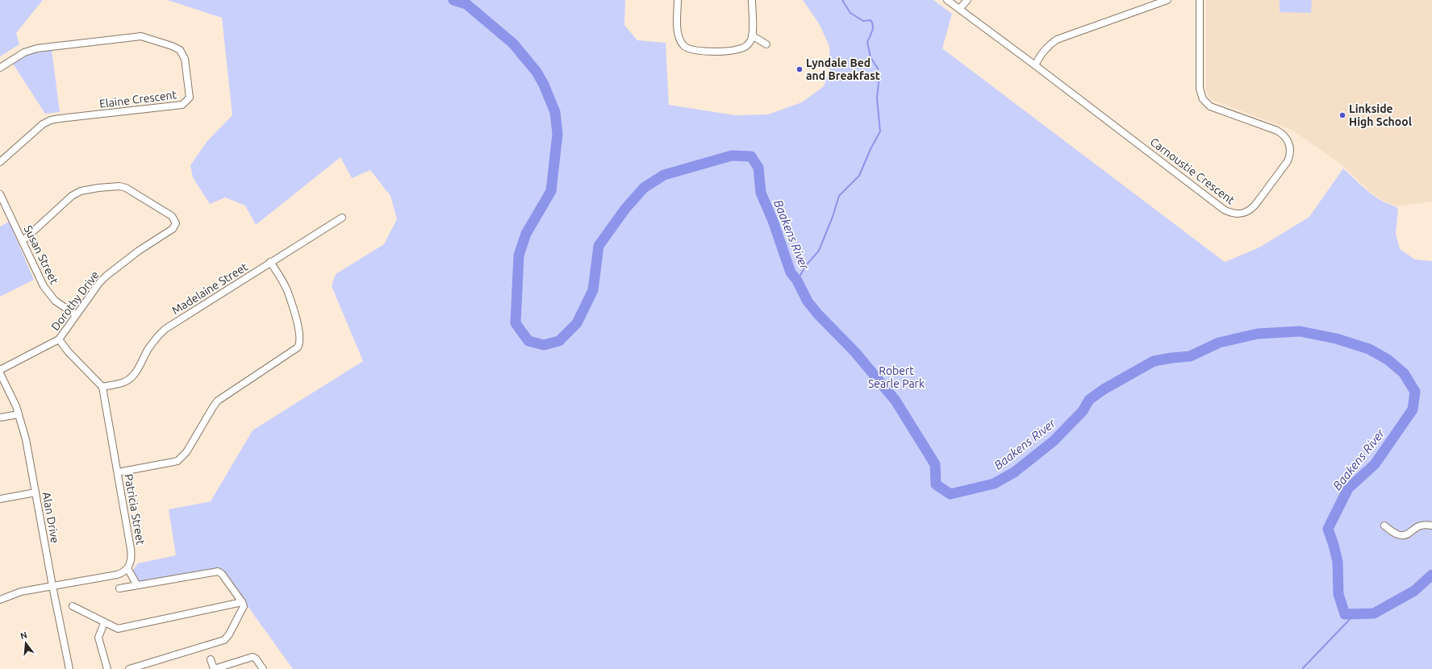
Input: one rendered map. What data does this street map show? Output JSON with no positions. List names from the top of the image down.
{
  "streets": {
    "street": [
      "Elaine Crescent",
      "Carnoustie Crescent",
      "Susan Street",
      "Madelaine Street",
      "Dorothy Drive",
      "Patricia Street",
      "Alan Drive"
    ]
  },
  "crossings": [
    ["Susan Street", "Dorothy Drive"],
    ["Madelaine Street", "Patricia Street"]
  ],
  "water": ["Baakens River"],
  "parks": ["Robert Searle Park"],
  "places": ["Lyndale Bed and Breakfast", "Linkside High School"],
  "north": "top"
}
